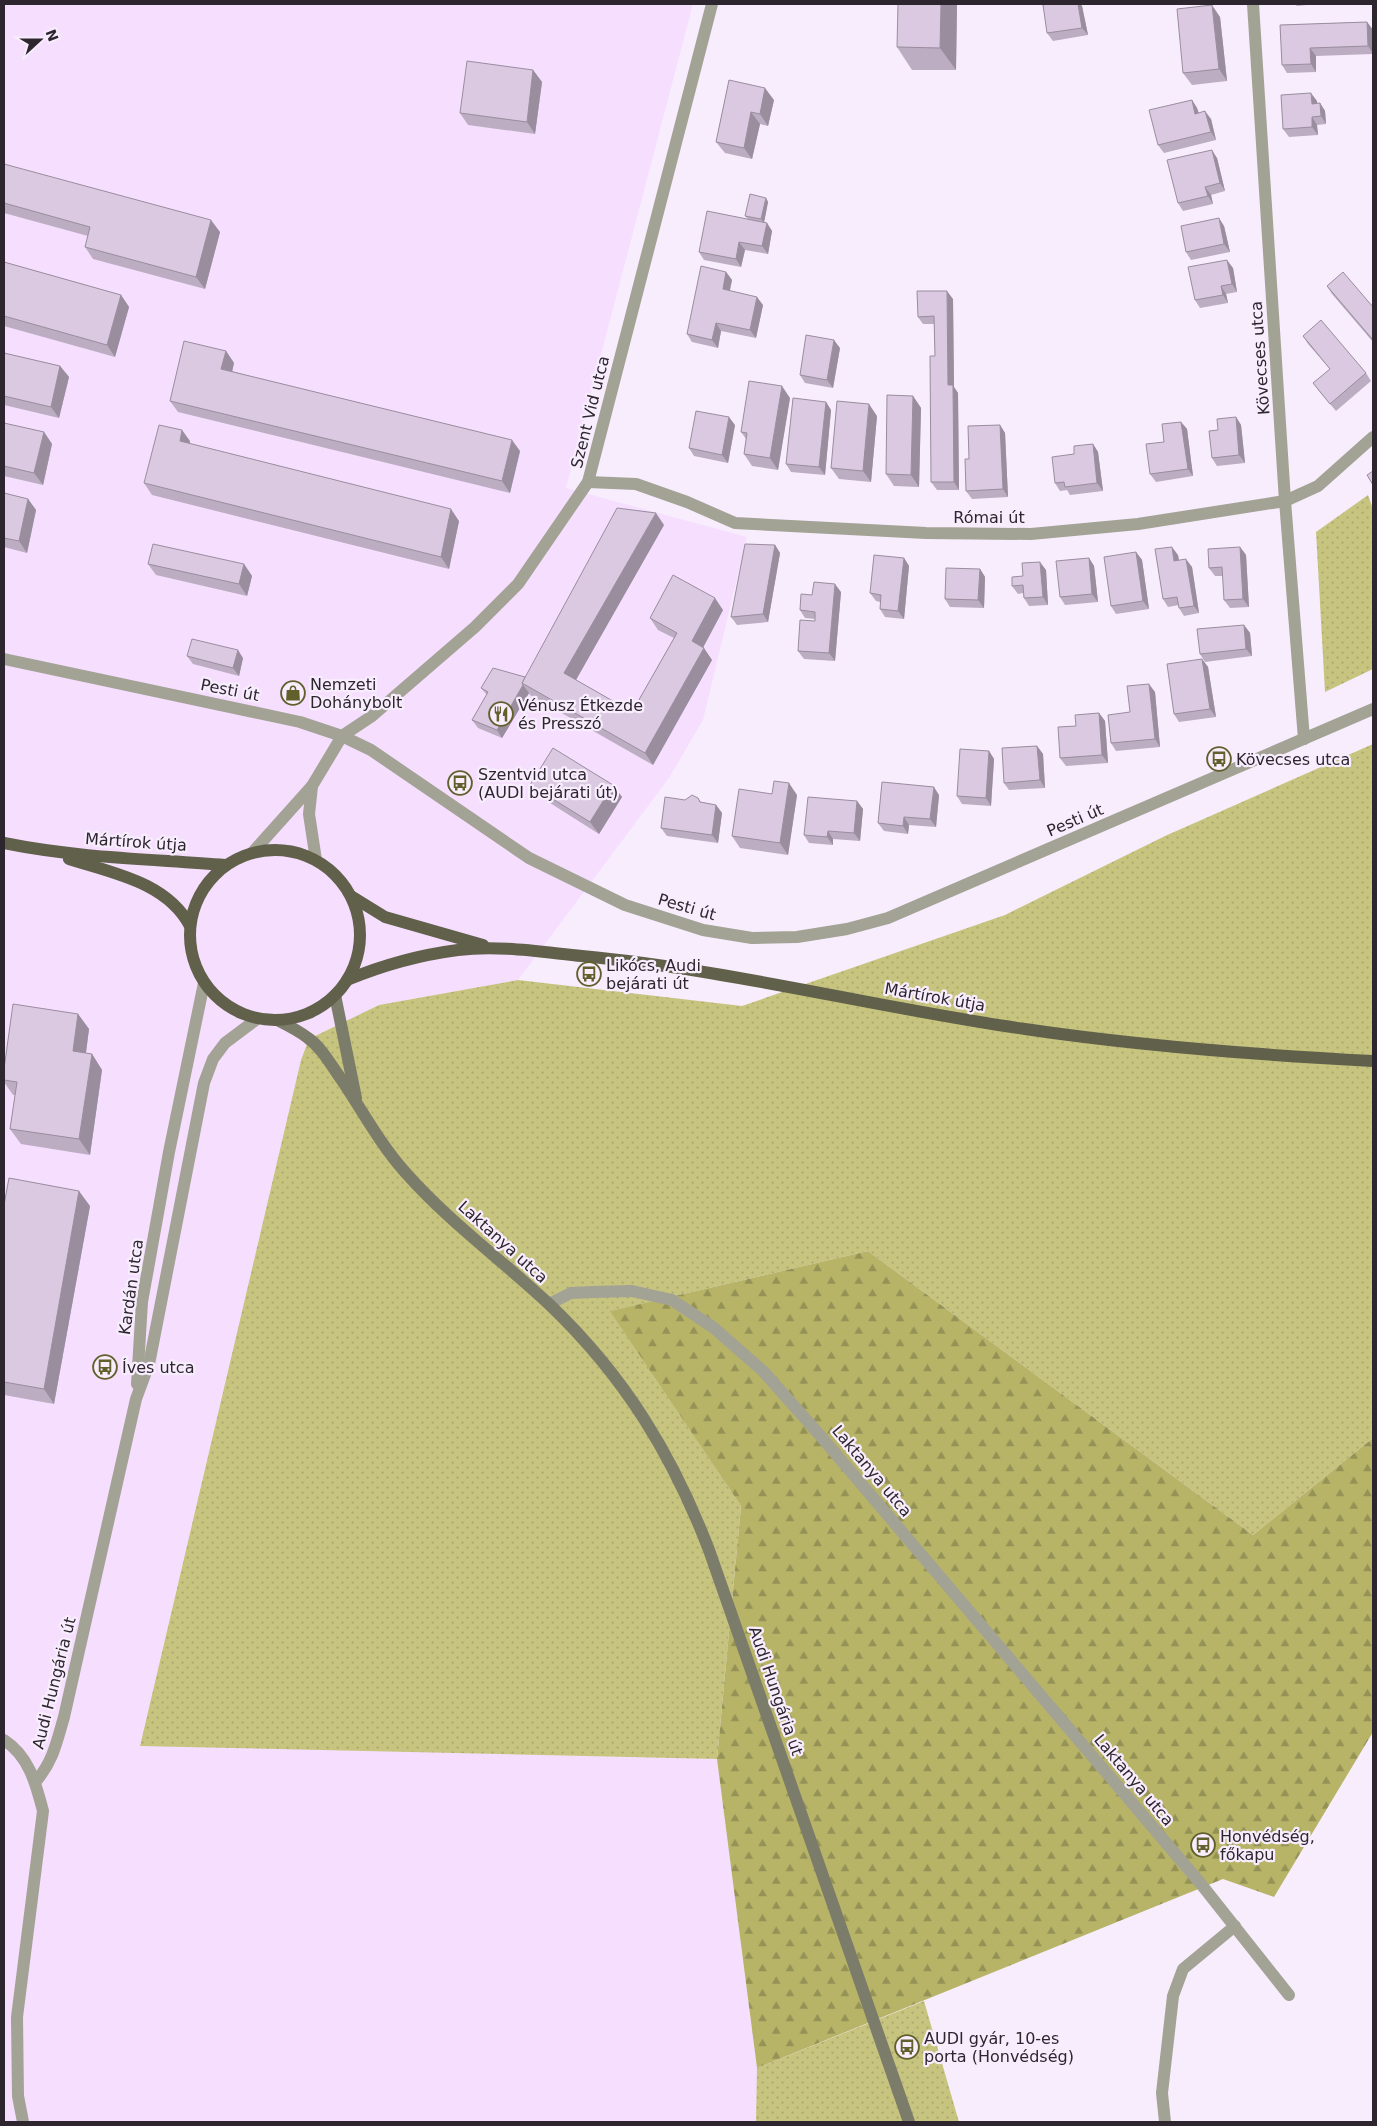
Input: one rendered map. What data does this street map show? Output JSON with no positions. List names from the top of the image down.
{
  "streets": {
    "main road": ["Mártírok útja"],
    "street": [
      "Kövecses utca",
      "Szent Vid utca",
      "Római út",
      "Pesti út",
      "Laktanya utca",
      "Kardán utca",
      "Audi Hungária út"
    ]
  },
  "crossings": [
    ["Kövecses utca", "Római út"],
    ["Kövecses utca", "Pesti út"],
    ["Szent Vid utca", "Római út"],
    ["Szent Vid utca", "Pesti út"],
    ["Mártírok útja", "Laktanya utca"],
    ["Mártírok útja", "Kardán utca"],
    ["Laktanya utca", "Kardán utca"],
    ["Laktanya utca", "Audi Hungária út"],
    ["Kardán utca", "Audi Hungária út"]
  ],
  "places": {
    "shop": ["Nemzeti Dohánybolt"],
    "restaurant": ["Vénusz Étkezde és Presszó"],
    "bus stop": [
      "Kövecses utca",
      "Szentvid utca (AUDI bejárati út)",
      "Likócs, Audi bejárati út",
      "Íves utca",
      "Honvédség, főkapu",
      "AUDI gyár, 10-es porta (Honvédség)"
    ]
  },
  "north": "right"
}
